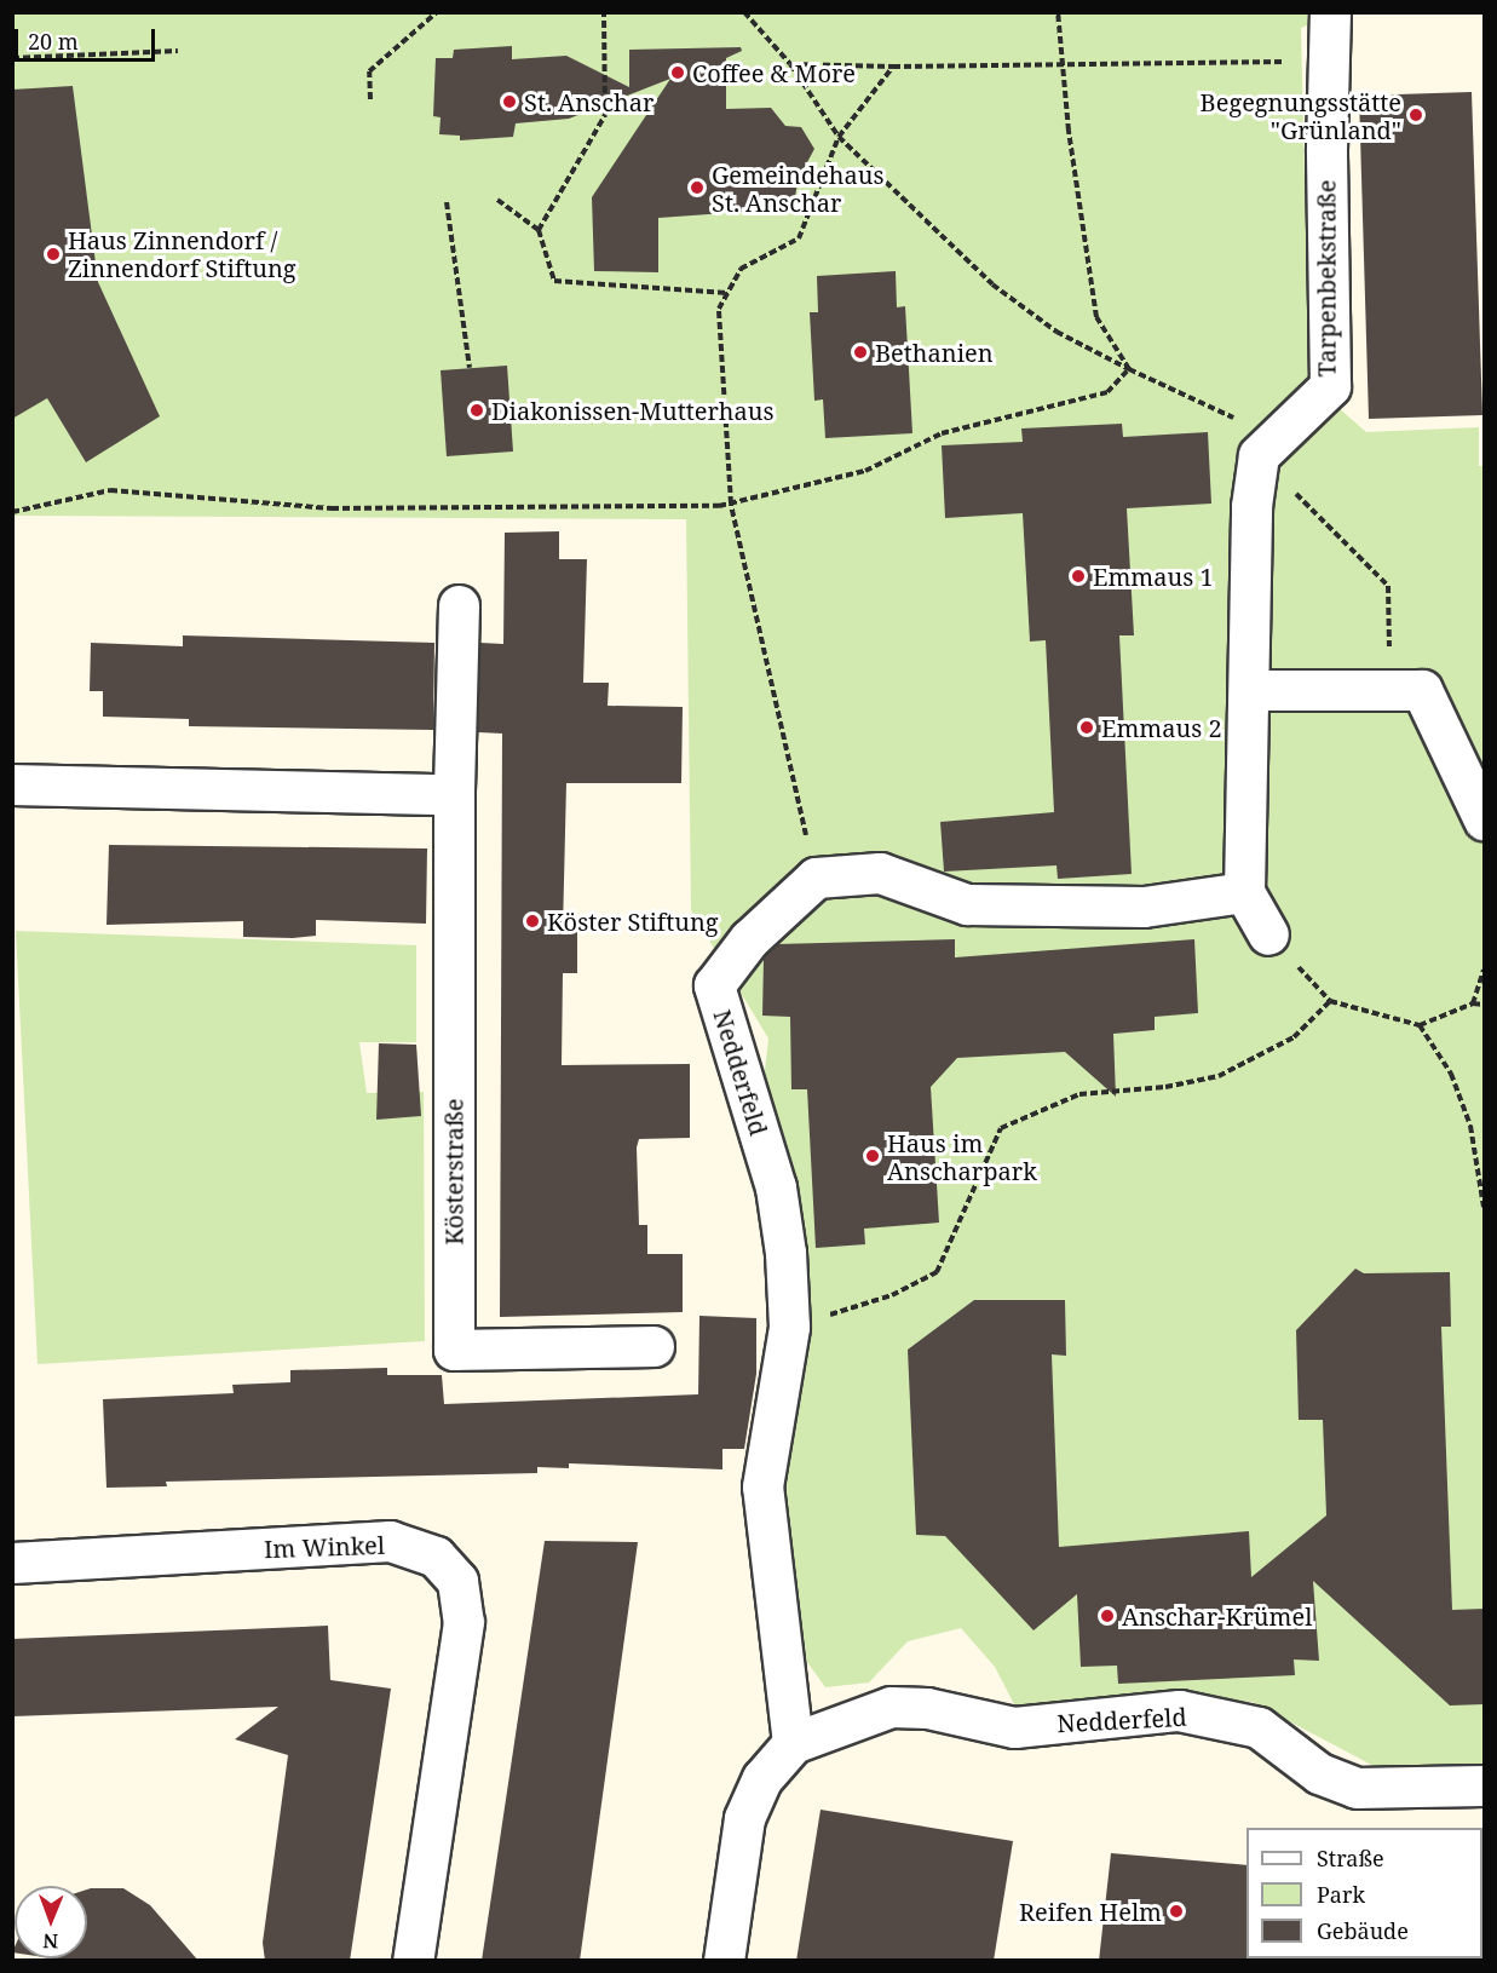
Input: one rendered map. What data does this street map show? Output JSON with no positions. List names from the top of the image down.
{
  "streets": {
    "street": [
      "Tarpenbekstraße",
      "Nedderfeld",
      "Kösterstraße",
      "Im Winkel"
    ]
  },
  "places": [
    "Coffee & More",
    "St. Anschar",
    "Begegnungsstätte \"Grünland\"",
    "Gemeindehaus St. Anschar",
    "Haus Zinnendorf / Zinnendorf Stiftung",
    "Bethanien",
    "Diakonissen-Mutterhaus",
    "Emmaus 1",
    "Emmaus 2",
    "Köster Stiftung",
    "Haus im Anscharpark",
    "Anschar-Krümel",
    "Reifen Helm"
  ],
  "legend": ["Straße", "Park", "Gebäude"],
  "scale_bar": "20 m",
  "north": "bottom"
}
